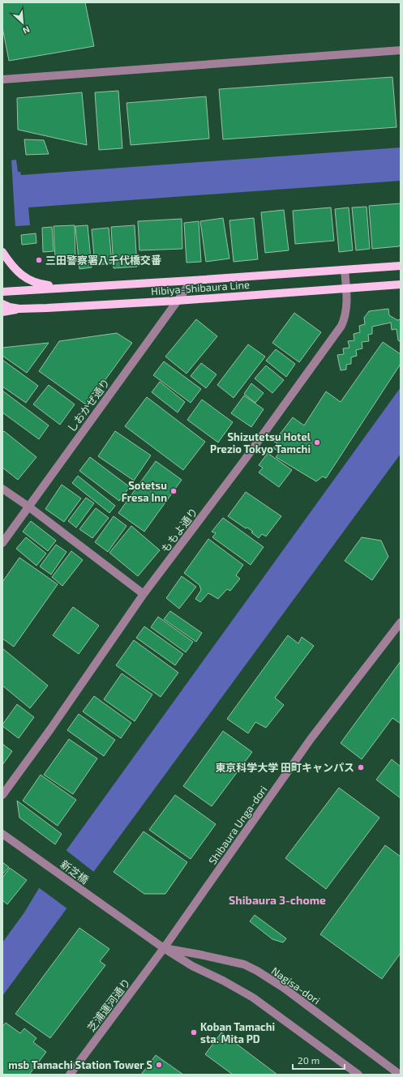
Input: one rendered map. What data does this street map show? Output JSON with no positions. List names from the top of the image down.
{
  "streets": {
    "main road": ["Hibiya-Shibaura Line"],
    "street": [
      "しおかぜ通り",
      "ももよ通り",
      "Shibaura Unga-dori",
      "新芝橋",
      "Nagisa-dori",
      "芝浦運河通り"
    ]
  },
  "crossings": [
    ["Hibiya-Shibaura Line", "しおかぜ通り"],
    ["Hibiya-Shibaura Line", "ももよ通り"],
    ["Shibaura Unga-dori", "Nagisa-dori"],
    ["Shibaura Unga-dori", "芝浦運河通り"],
    ["新芝橋", "Nagisa-dori"],
    ["Nagisa-dori", "芝浦運河通り"]
  ],
  "districts": ["Shibaura 3-chome"],
  "places": [
    "三田警察署八千代橋交番",
    "Shizutetsu Hotel Prezio Tokyo Tamchi",
    "Sotetsu Fresa Inn",
    "東京科学大学 田町キャンパス",
    "Koban Tamachi sta. Mita PD",
    "msb Tamachi Station Tower S"
  ],
  "scale_bar": "20 m",
  "north": "bottom right"
}
